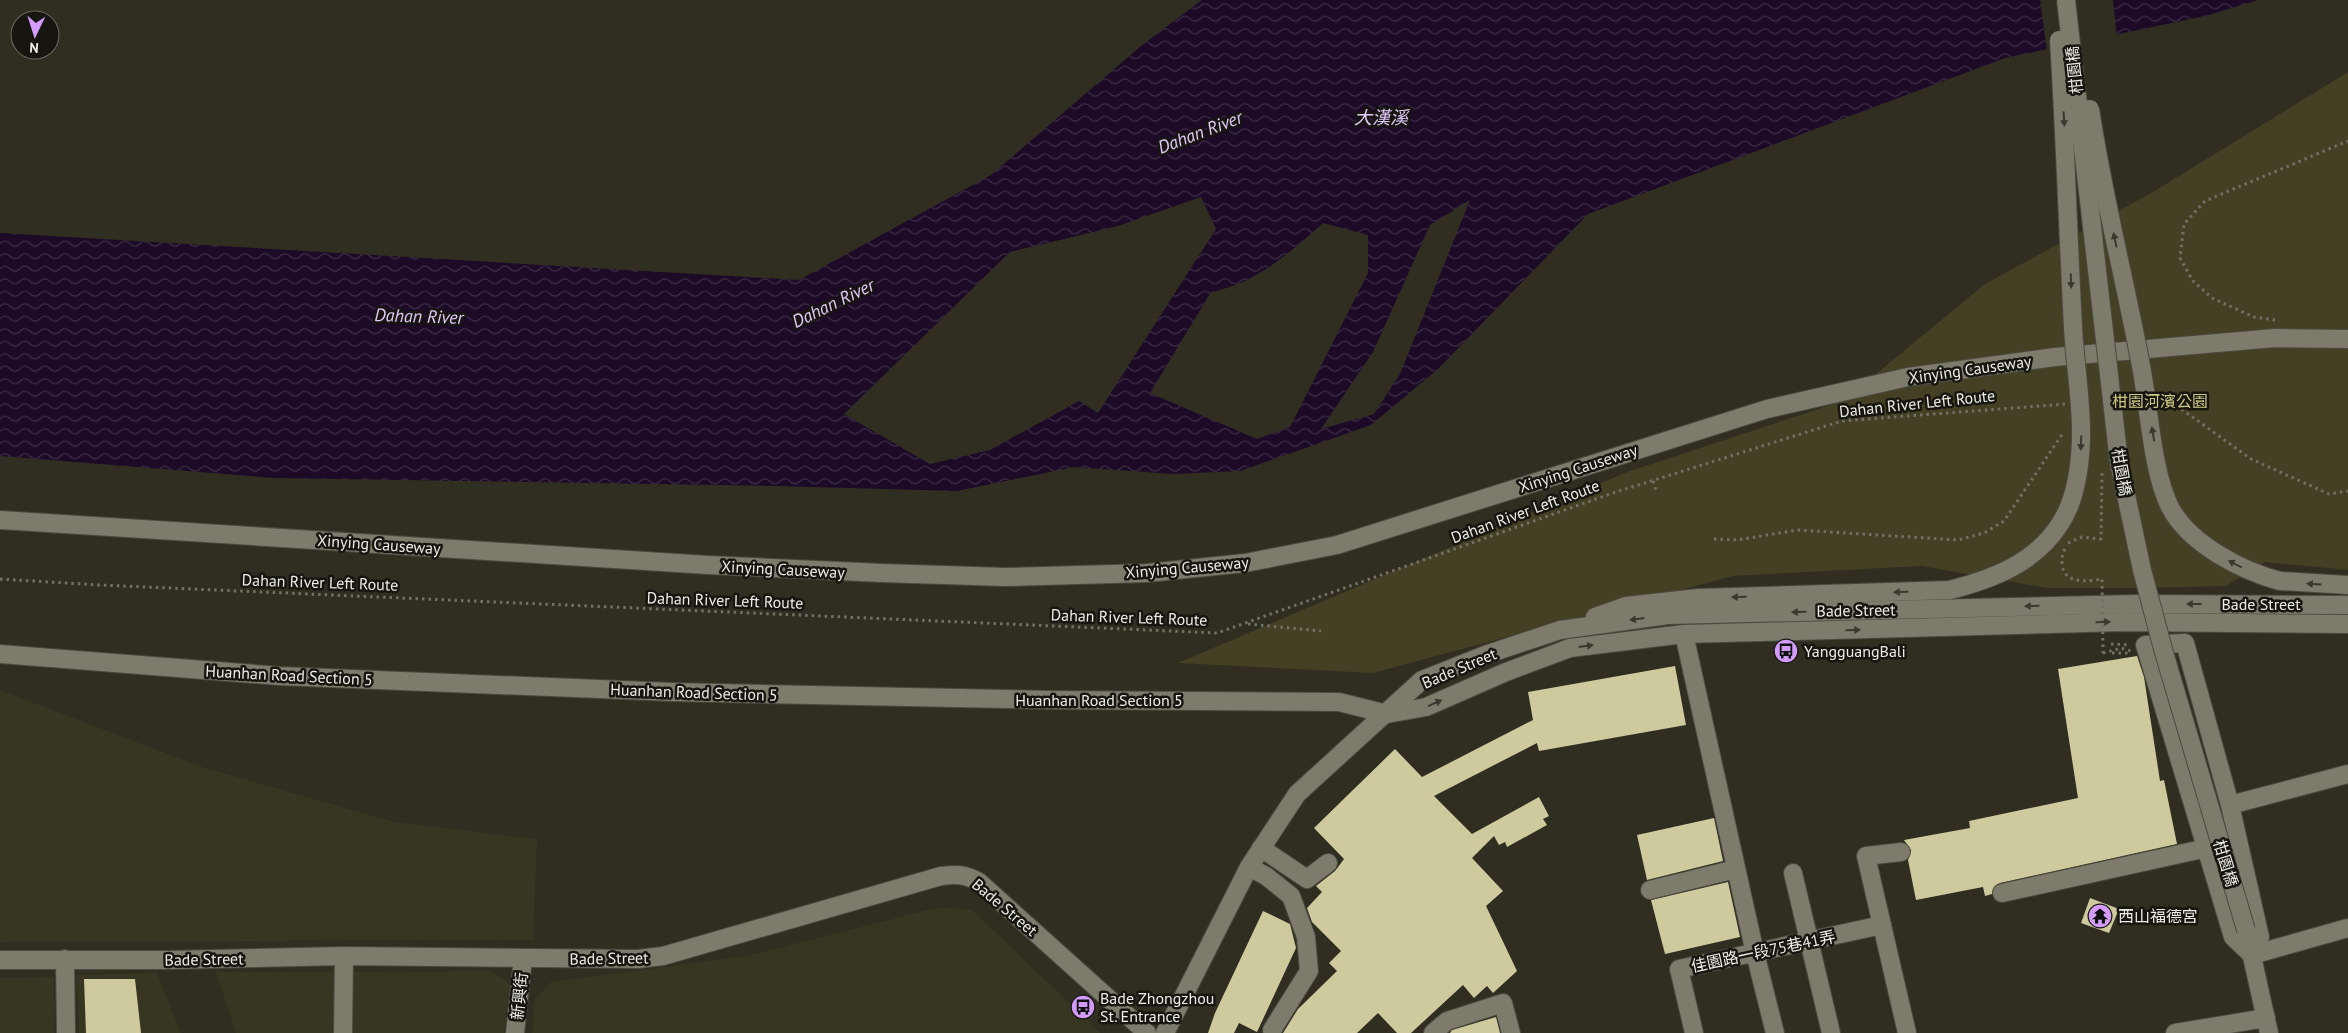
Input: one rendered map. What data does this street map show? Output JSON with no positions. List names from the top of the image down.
{
  "streets": {
    "street": [
      "柑園橋",
      "Xinying Causeway",
      "Bade Street",
      "Huanhan Road Section 5",
      "佳園路一段75巷41弄",
      "新興街"
    ],
    "path": ["Dahan River Left Route"]
  },
  "crossings": [
    ["Bade Street", "Huanhan Road Section 5"],
    ["Bade Street", "新興街"]
  ],
  "water": ["大漢溪", "Dahan River"],
  "parks": ["柑園河濱公園"],
  "places": {
    "bus stop": ["YangguangBali", "Bade Zhongzhou St. Entrance"],
    "temple": ["西山福德宮"]
  },
  "north": "bottom"
}
